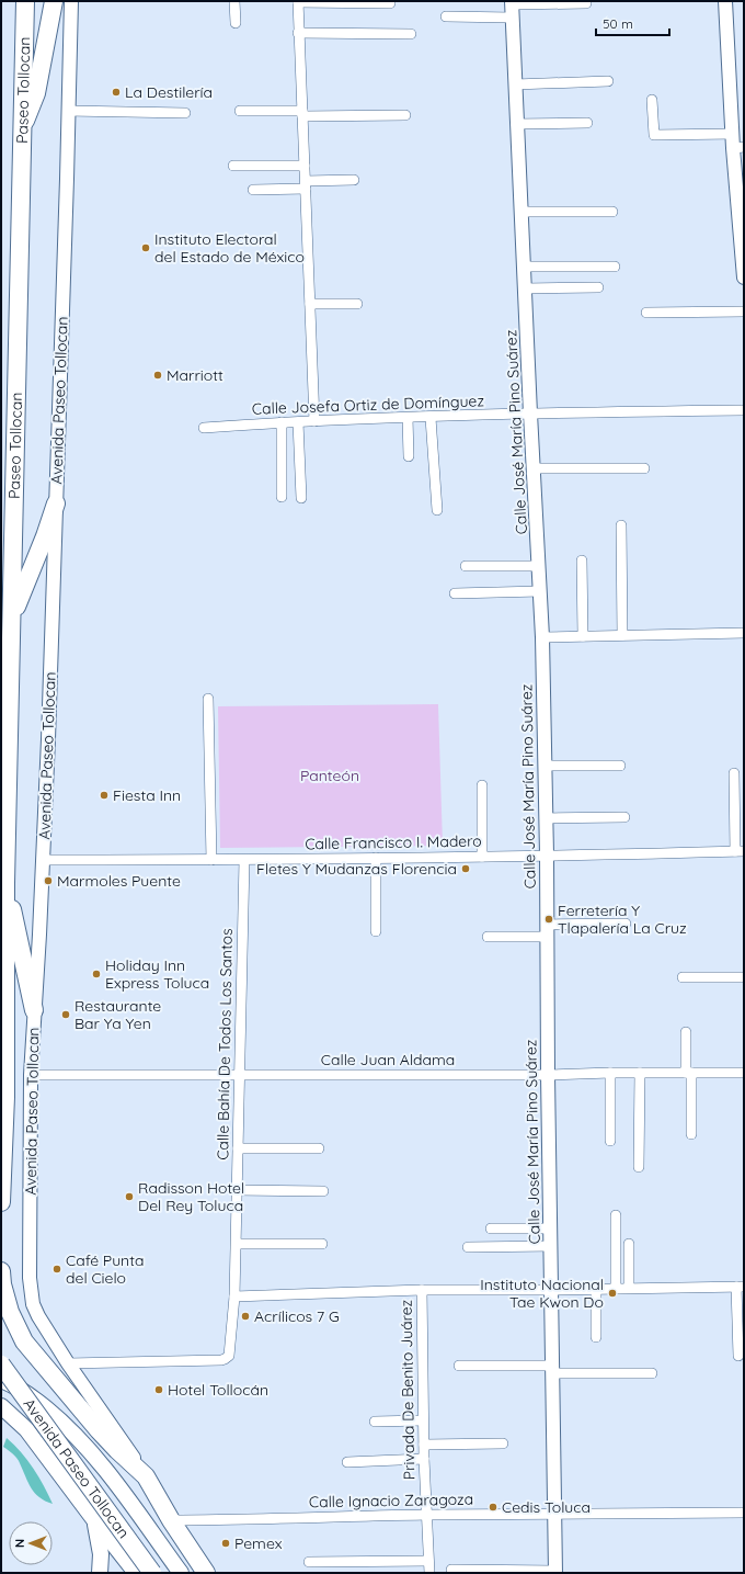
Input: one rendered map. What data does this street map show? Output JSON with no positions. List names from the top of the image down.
{
  "streets": {
    "highway": ["Paseo Tollocan", "Avenida Paseo Tollocan"],
    "main road": ["Calle José María Pino Suárez"],
    "street": [
      "Calle Josefa Ortiz de Domínguez",
      "Calle Francisco I. Madero",
      "Calle Bahía De Todos Los Santos",
      "Calle Juan Aldama",
      "Privada De Benito Juárez",
      "Calle Ignacio Zaragoza"
    ]
  },
  "crossings": [
    ["Paseo Tollocan", "Avenida Paseo Tollocan"],
    ["Avenida Paseo Tollocan", "Calle Francisco I. Madero"],
    ["Avenida Paseo Tollocan", "Calle Bahía De Todos Los Santos"],
    ["Avenida Paseo Tollocan", "Calle Juan Aldama"],
    ["Avenida Paseo Tollocan", "Calle Ignacio Zaragoza"],
    ["Calle Josefa Ortiz de Domínguez", "Calle José María Pino Suárez"],
    ["Calle José María Pino Suárez", "Calle Francisco I. Madero"],
    ["Calle José María Pino Suárez", "Calle Juan Aldama"],
    ["Calle José María Pino Suárez", "Calle Ignacio Zaragoza"],
    ["Calle Francisco I. Madero", "Calle Bahía De Todos Los Santos"],
    ["Calle Bahía De Todos Los Santos", "Calle Juan Aldama"],
    ["Privada De Benito Juárez", "Calle Ignacio Zaragoza"]
  ],
  "parks": ["Panteón"],
  "places": [
    "La Destilería",
    "Instituto Electoral del Estado de México",
    "Marriott",
    "Fiesta Inn",
    "Fletes Y Mudanzas Florencia",
    "Marmoles Puente",
    "Ferretería Y Tlapalería La Cruz",
    "Holiday Inn Express Toluca",
    "Restaurante Bar Ya Yen",
    "Radisson Hotel Del Rey Toluca",
    "Café Punta del Cielo",
    "Instituto Nacional Tae Kwon Do",
    "Acrílicos 7 G",
    "Hotel Tollocán",
    "Cedis Toluca",
    "Pemex"
  ],
  "scale_bar": "50 m",
  "north": "left"
}
